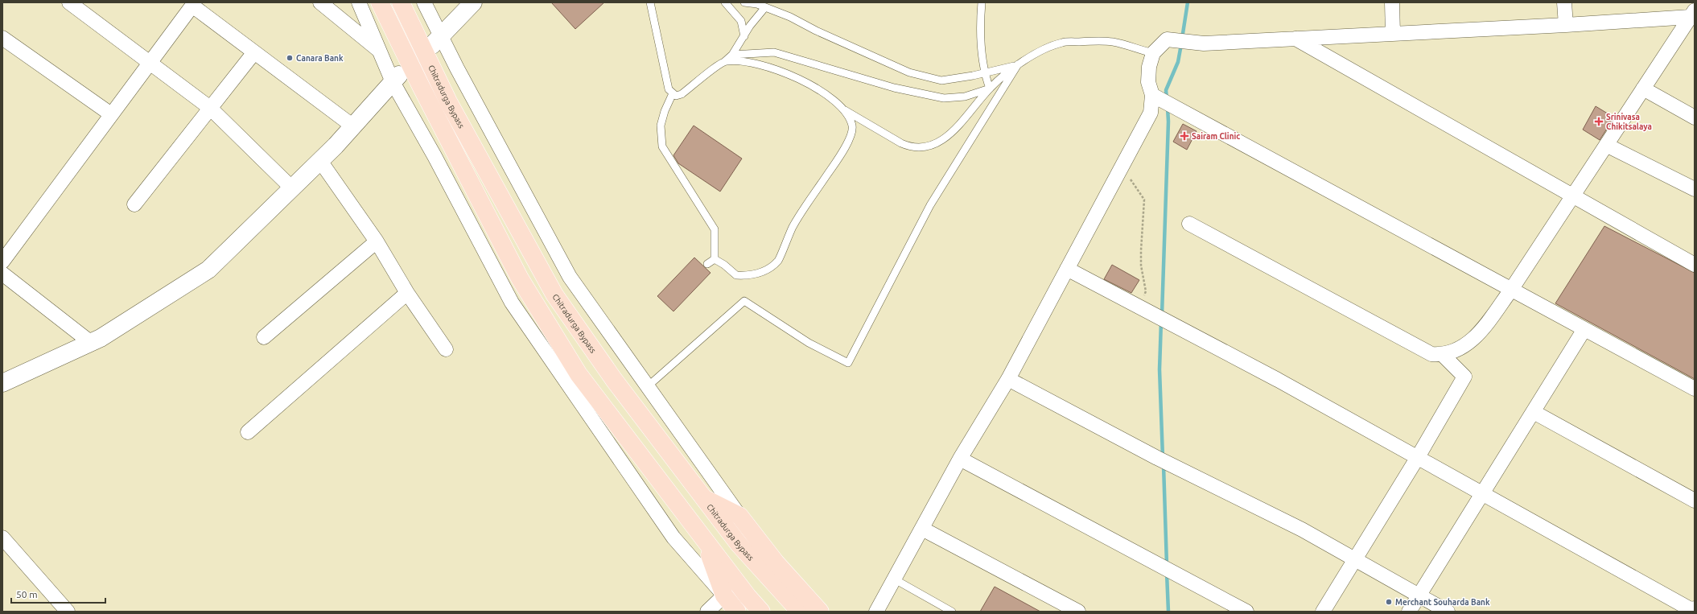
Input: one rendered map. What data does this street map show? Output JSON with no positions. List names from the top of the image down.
{
  "streets": {
    "main road": ["Chitradurga Bypass"]
  },
  "places": {
    "other": ["Canara Bank", "Merchant Souharda Bank"],
    "health": ["Srinivasa Chikitsalaya", "Sairam Clinic"]
  },
  "scale_bar": "50 m"
}
